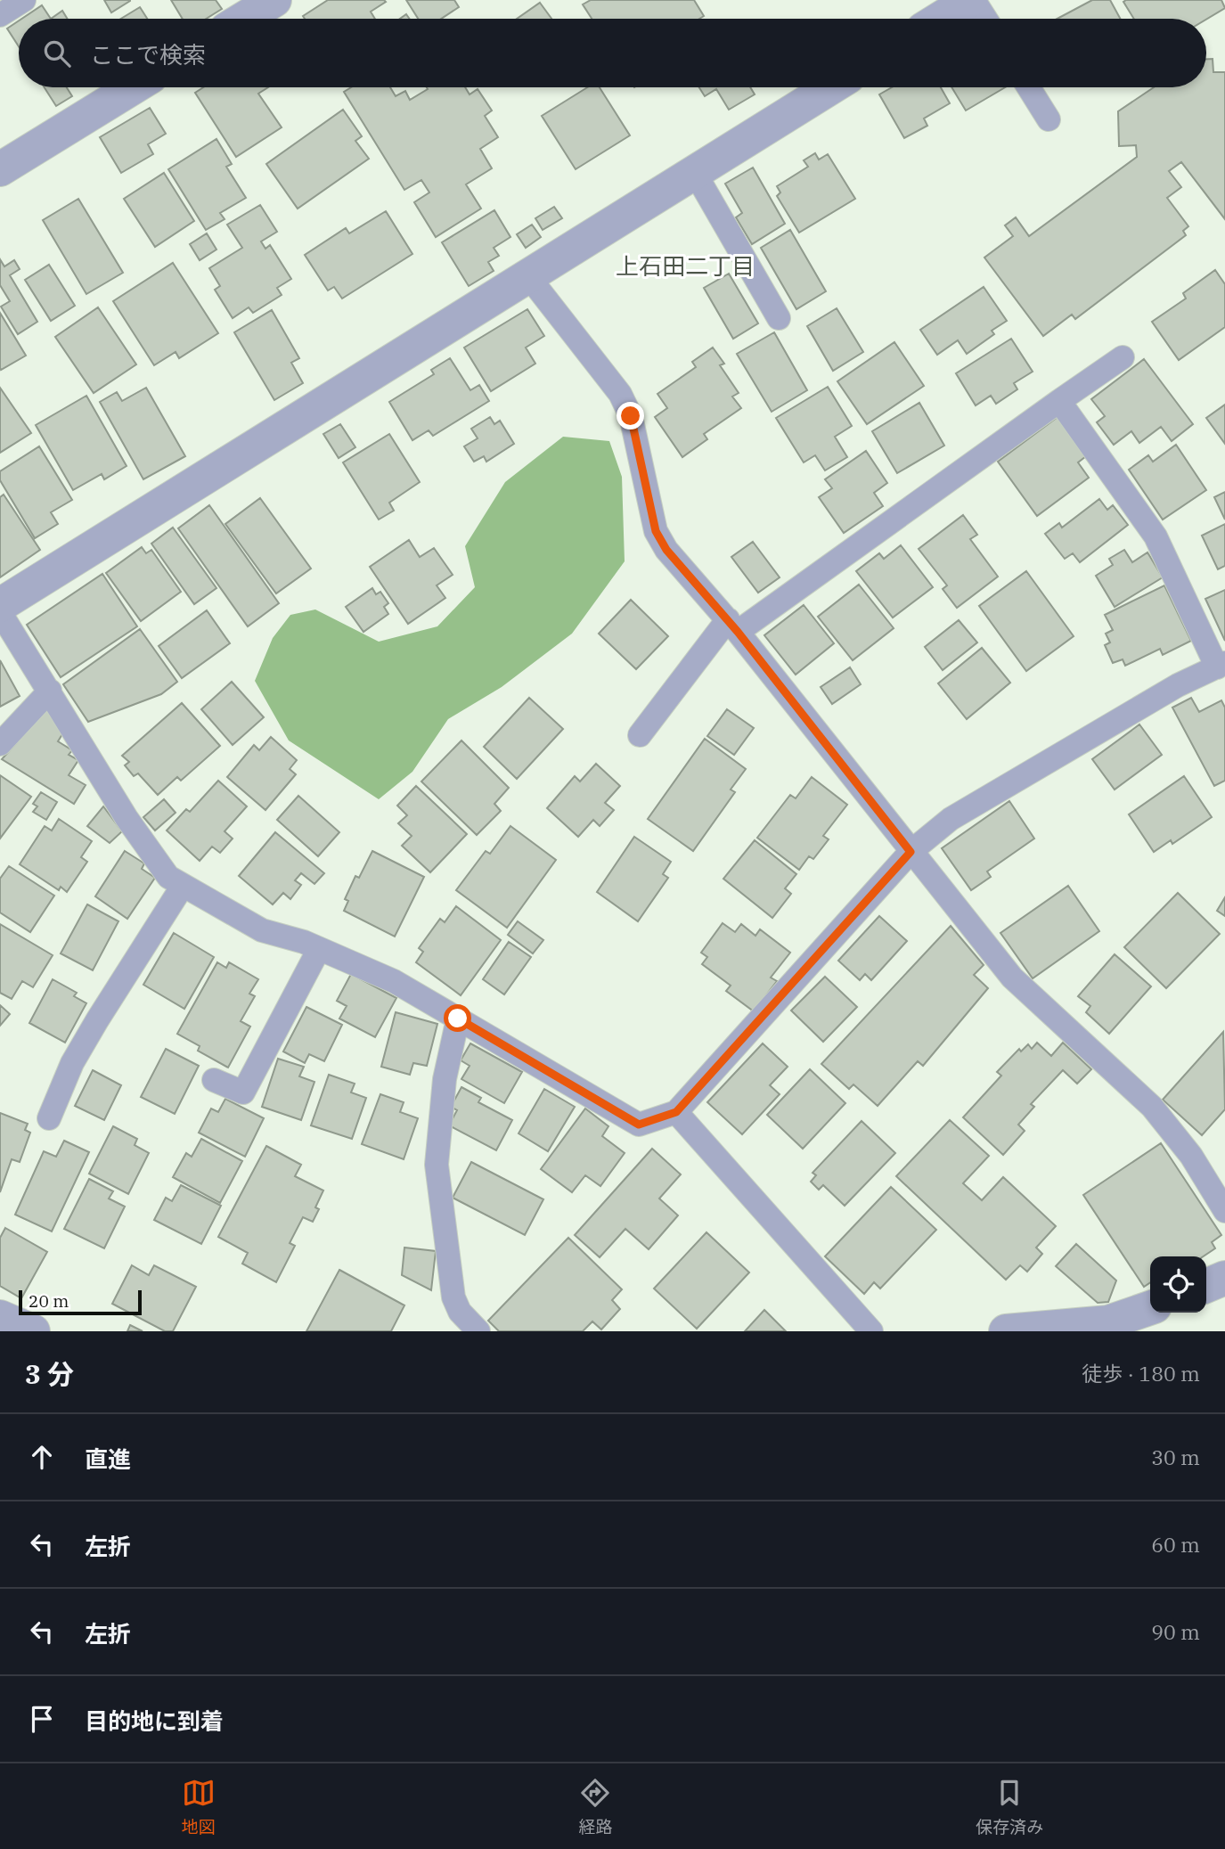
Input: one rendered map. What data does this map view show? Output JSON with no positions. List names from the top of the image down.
{
  "districts": ["上石田二丁目"],
  "scale_bar": "20 m",
  "page": {
    "search": "ここで検索",
    "scale": "20 m",
    "heading": ["3 分", "徒歩 · 180 m"],
    "list": [
      ["直進", "30 m"],
      ["左折", "60 m"],
      ["左折", "90 m"],
      "目的地に到着"
    ],
    "nav": ["地図", "経路", "保存済み"]
  }
}
